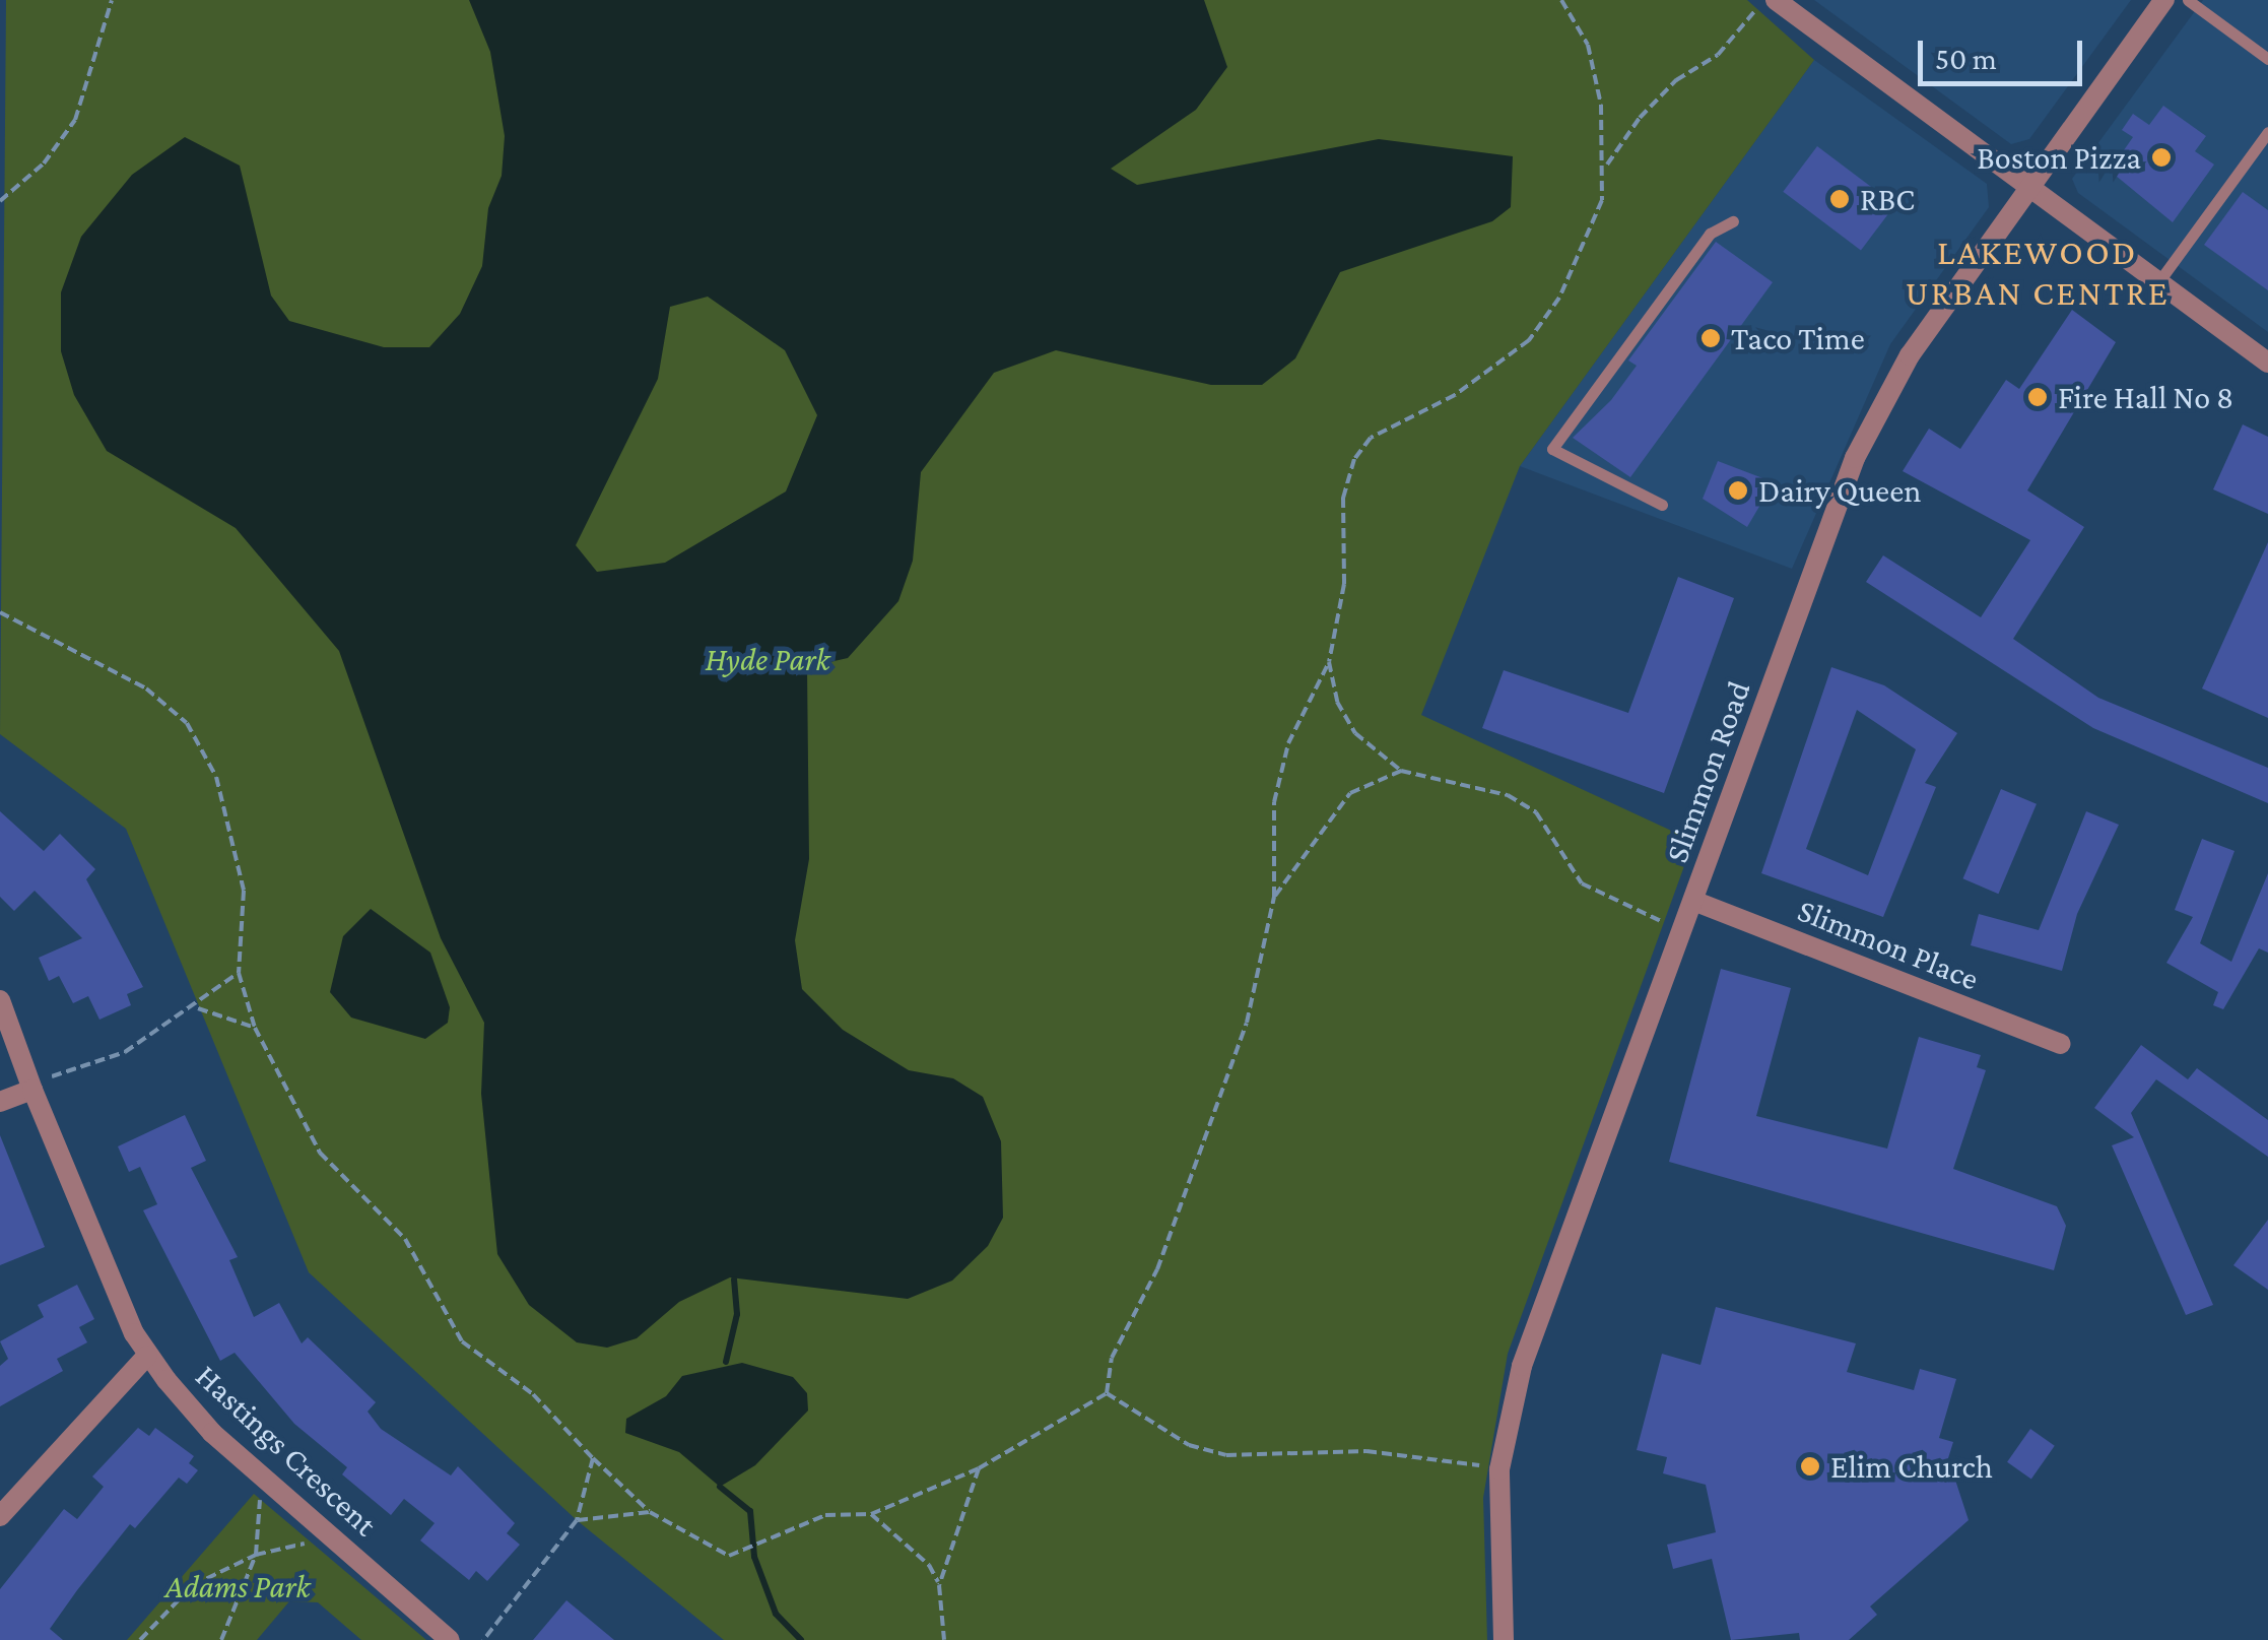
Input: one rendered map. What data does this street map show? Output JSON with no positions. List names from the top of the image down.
{
  "streets": {
    "street": ["Slimmon Road", "Slimmon Place", "Hastings Crescent"]
  },
  "crossings": [
    ["Slimmon Road", "Slimmon Place"]
  ],
  "districts": ["LAKEWOOD URBAN CENTRE"],
  "parks": ["Hyde Park", "Adams Park"],
  "places": [
    "Boston Pizza",
    "RBC",
    "Taco Time",
    "Fire Hall No 8",
    "Dairy Queen",
    "Elim Church"
  ],
  "scale_bar": "50 m"
}
